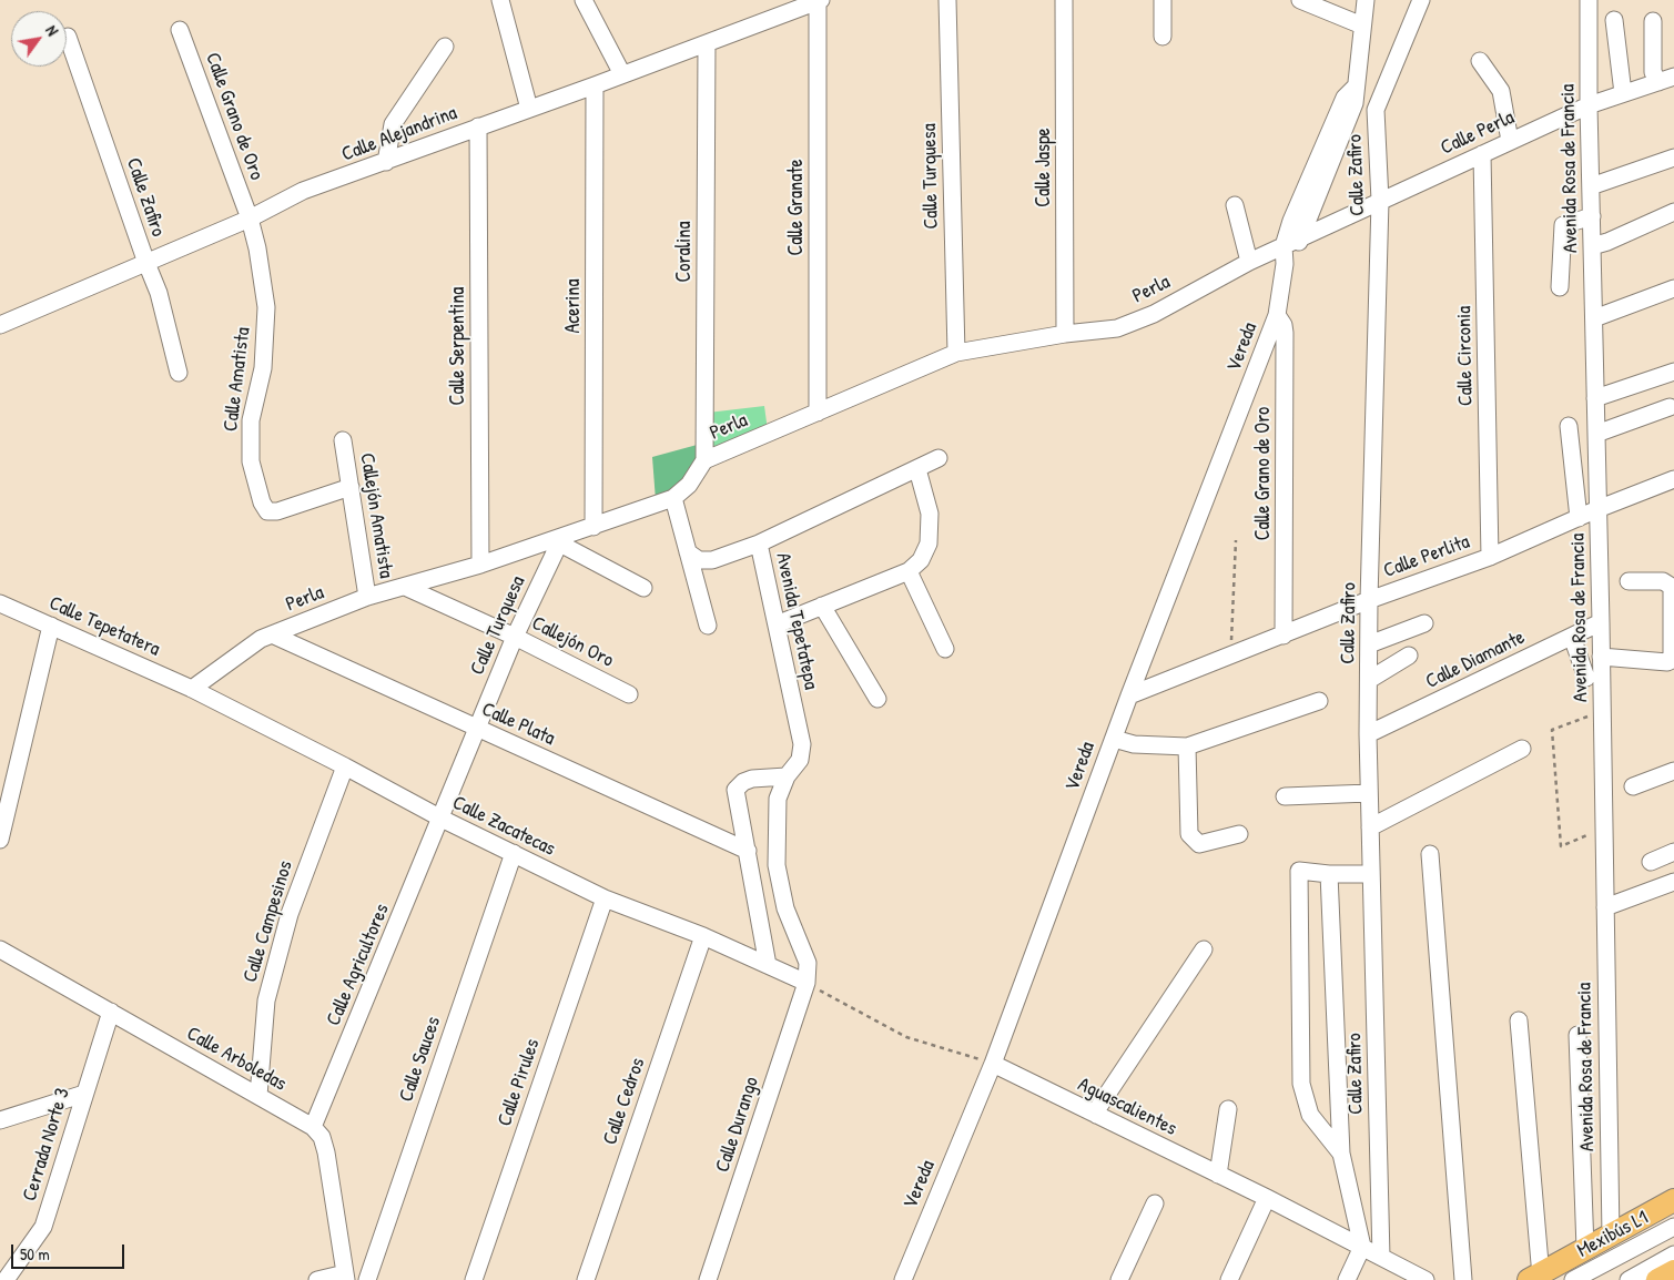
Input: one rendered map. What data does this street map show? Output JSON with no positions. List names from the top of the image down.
{
  "streets": {
    "street": [
      "Calle Grano de Oro",
      "Calle Perla",
      "Calle Alejandrina",
      "Calle Jaspe",
      "Avenida Rosa de Francia",
      "Calle Zafiro",
      "Calle Turquesa",
      "Calle Granate",
      "Coralina",
      "Perla",
      "Acerina",
      "Calle Serpentina",
      "Vereda",
      "Calle Circonia",
      "Calle Amatista",
      "Callejón Amatista",
      "Calle Perlita",
      "Avenida Tepetatepa",
      "Calle Tepetatera",
      "Callejón Oro",
      "Calle Diamante",
      "Calle Plata",
      "Calle Zacatecas",
      "Calle Campesinos",
      "Calle Agricultores",
      "Calle Arboledas",
      "Calle Sauces",
      "Calle Pirules",
      "Calle Cedros",
      "Aguascalientes",
      "Calle Durango",
      "Cerrada Norte 3",
      "Mexibús L1"
    ]
  },
  "crossings": [
    ["Calle Grano de Oro", "Calle Alejandrina"],
    ["Calle Grano de Oro", "Vereda"],
    ["Calle Grano de Oro", "Calle Amatista"],
    ["Calle Grano de Oro", "Calle Perlita"],
    ["Calle Perla", "Avenida Rosa de Francia"],
    ["Calle Perla", "Calle Zafiro"],
    ["Calle Perla", "Perla"],
    ["Calle Perla", "Vereda"],
    ["Calle Perla", "Calle Circonia"],
    ["Calle Alejandrina", "Calle Zafiro"],
    ["Calle Alejandrina", "Calle Granate"],
    ["Calle Alejandrina", "Coralina"],
    ["Calle Alejandrina", "Acerina"],
    ["Calle Alejandrina", "Calle Serpentina"],
    ["Calle Alejandrina", "Calle Amatista"],
    ["Calle Jaspe", "Perla"],
    ["Avenida Rosa de Francia", "Calle Perlita"],
    ["Avenida Rosa de Francia", "Calle Diamante"],
    ["Calle Zafiro", "Calle Perlita"],
    ["Calle Zafiro", "Calle Diamante"],
    ["Calle Zafiro", "Aguascalientes"],
    ["Calle Turquesa", "Perla"],
    ["Calle Turquesa", "Callejón Oro"],
    ["Calle Turquesa", "Calle Plata"],
    ["Calle Turquesa", "Calle Zacatecas"],
    ["Calle Turquesa", "Calle Agricultores"],
    ["Calle Granate", "Perla"],
    ["Coralina", "Perla"],
    ["Perla", "Acerina"],
    ["Perla", "Calle Serpentina"],
    ["Perla", "Vereda"],
    ["Perla", "Callejón Amatista"],
    ["Perla", "Calle Tepetatera"],
    ["Perla", "Callejón Oro"],
    ["Perla", "Calle Plata"],
    ["Perla", "Calle Zacatecas"],
    ["Vereda", "Calle Perlita"],
    ["Vereda", "Aguascalientes"],
    ["Calle Circonia", "Calle Perlita"],
    ["Calle Amatista", "Callejón Amatista"],
    ["Avenida Tepetatepa", "Calle Zacatecas"],
    ["Avenida Tepetatepa", "Calle Durango"],
    ["Calle Tepetatera", "Calle Zacatecas"],
    ["Calle Zacatecas", "Calle Campesinos"],
    ["Calle Zacatecas", "Calle Agricultores"],
    ["Calle Zacatecas", "Calle Sauces"],
    ["Calle Zacatecas", "Calle Pirules"],
    ["Calle Zacatecas", "Calle Cedros"],
    ["Calle Zacatecas", "Calle Durango"],
    ["Calle Campesinos", "Calle Arboledas"],
    ["Calle Agricultores", "Calle Arboledas"],
    ["Calle Arboledas", "Cerrada Norte 3"]
  ],
  "scale_bar": "50 m",
  "north": "top right"
}
